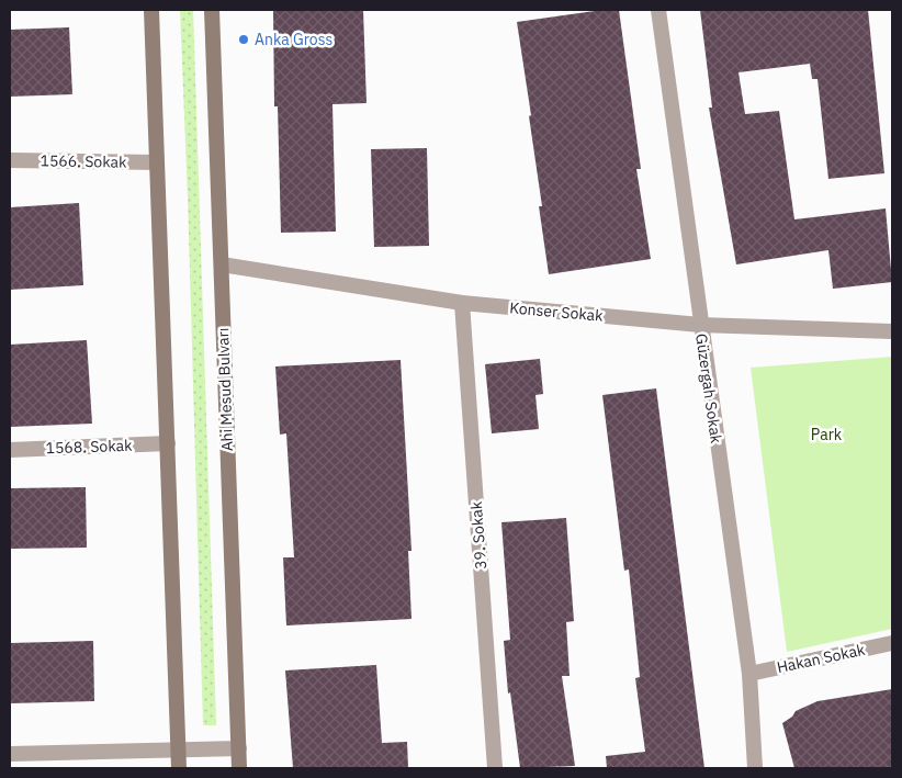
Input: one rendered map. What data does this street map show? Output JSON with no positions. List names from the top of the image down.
{
  "streets": {
    "main road": ["Ahi Mesud Bulvarı"],
    "street": [
      "1566. Sokak",
      "Konser Sokak",
      "Güzergah Sokak",
      "1568. Sokak",
      "39. Sokak",
      "Hakan Sokak"
    ]
  },
  "crossings": [
    ["Konser Sokak", "Güzergah Sokak"],
    ["Konser Sokak", "Ahi Mesud Bulvarı"],
    ["Konser Sokak", "39. Sokak"],
    ["Güzergah Sokak", "Hakan Sokak"]
  ],
  "parks": ["Park"],
  "places": ["Anka Gross"]
}
